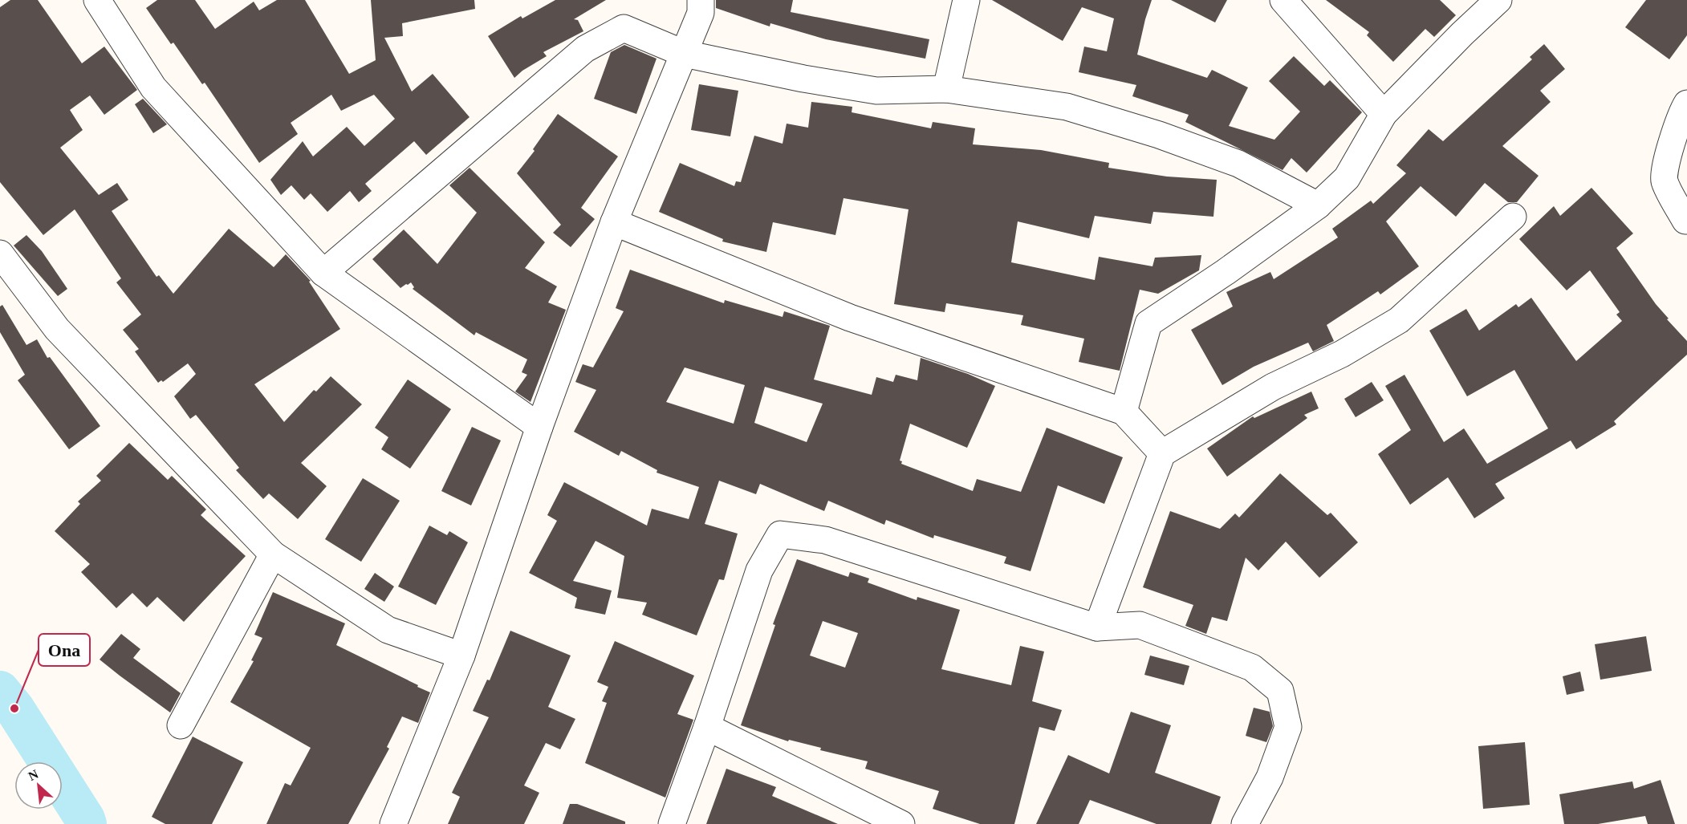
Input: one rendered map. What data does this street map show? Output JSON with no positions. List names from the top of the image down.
{
  "places": ["Ona"],
  "north": "top left"
}
